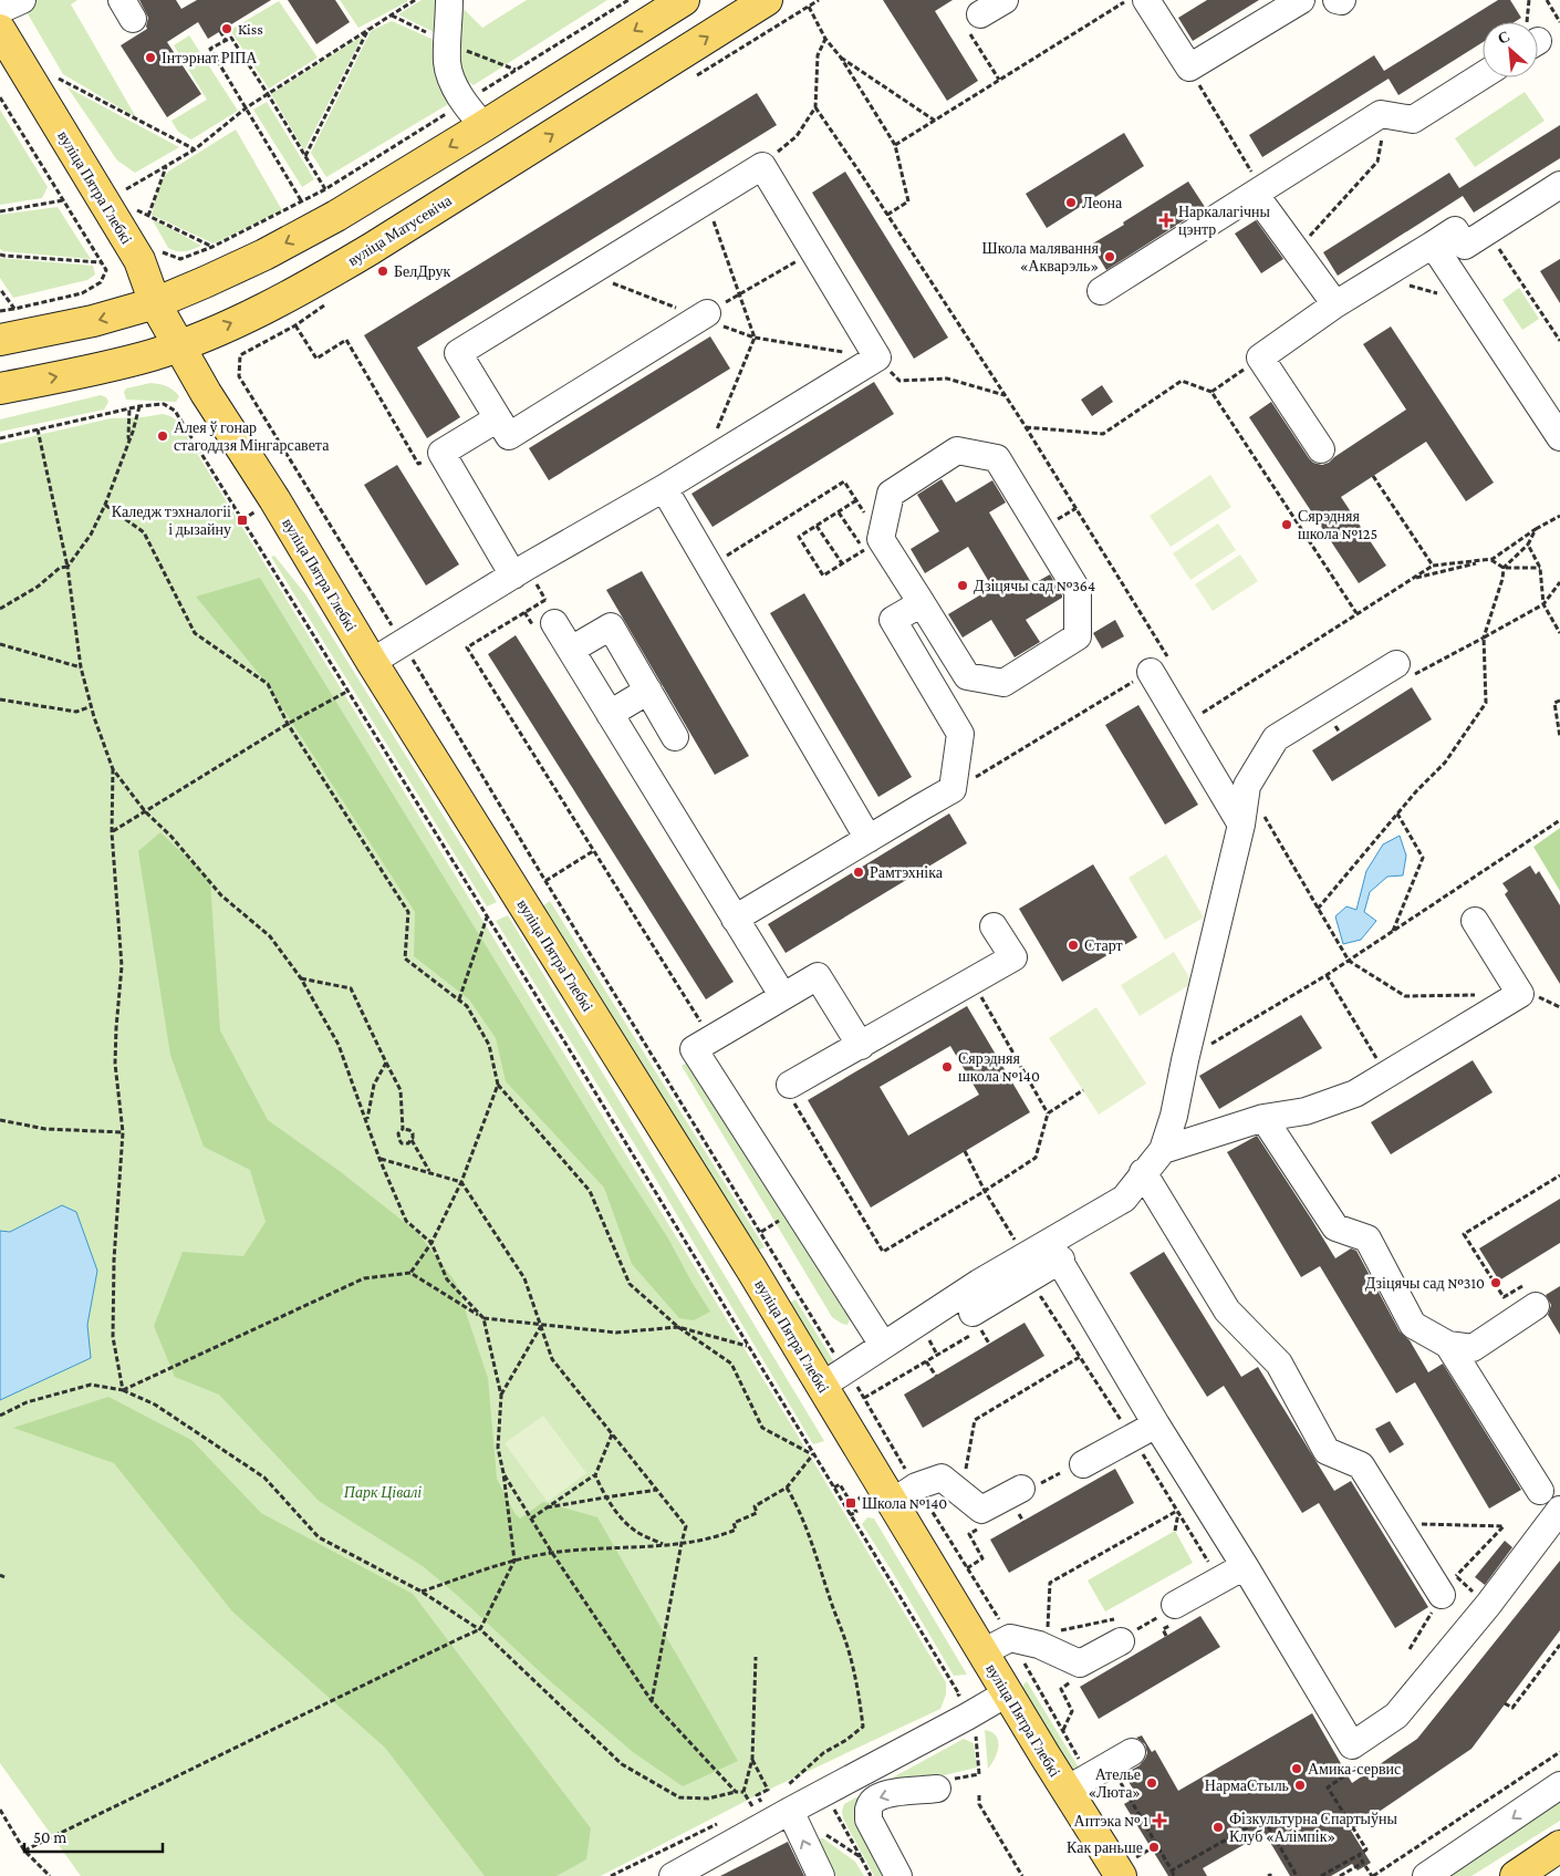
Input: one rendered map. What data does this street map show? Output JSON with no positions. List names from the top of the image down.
{
  "streets": {
    "main road": ["вуліца Пятра Глебкі", "вуліца Матусевіча"]
  },
  "crossings": [
    ["вуліца Пятра Глебкі", "вуліца Матусевіча"]
  ],
  "parks": ["Парк Цівалі"],
  "places": {
    "other": [
      "Kiss",
      "Інтэрнат РІПА",
      "Леона",
      "Школа малявання «Акварэль»",
      "БелДрук",
      "Алея ў гонар стагоддзя Мінгарсавета",
      "Сярэдняя школа №125",
      "Дзіцячы сад №364",
      "Рамтэхніка",
      "Старт",
      "Сярэдняя школа №140",
      "Дзіцячы сад №310",
      "Амика-сервис",
      "Ателье «Люта»",
      "НармаСтыль",
      "Фізкультурна Спартыўны Клуб «Алімпік»",
      "Как раньше"
    ],
    "health": ["Наркалагічны цэнтр", "Аптэка № 1"],
    "transit": ["Каледж тэхналогіі і дызайну", "Школа №140"]
  },
  "scale_bar": "50 m",
  "north": "top left"
}
